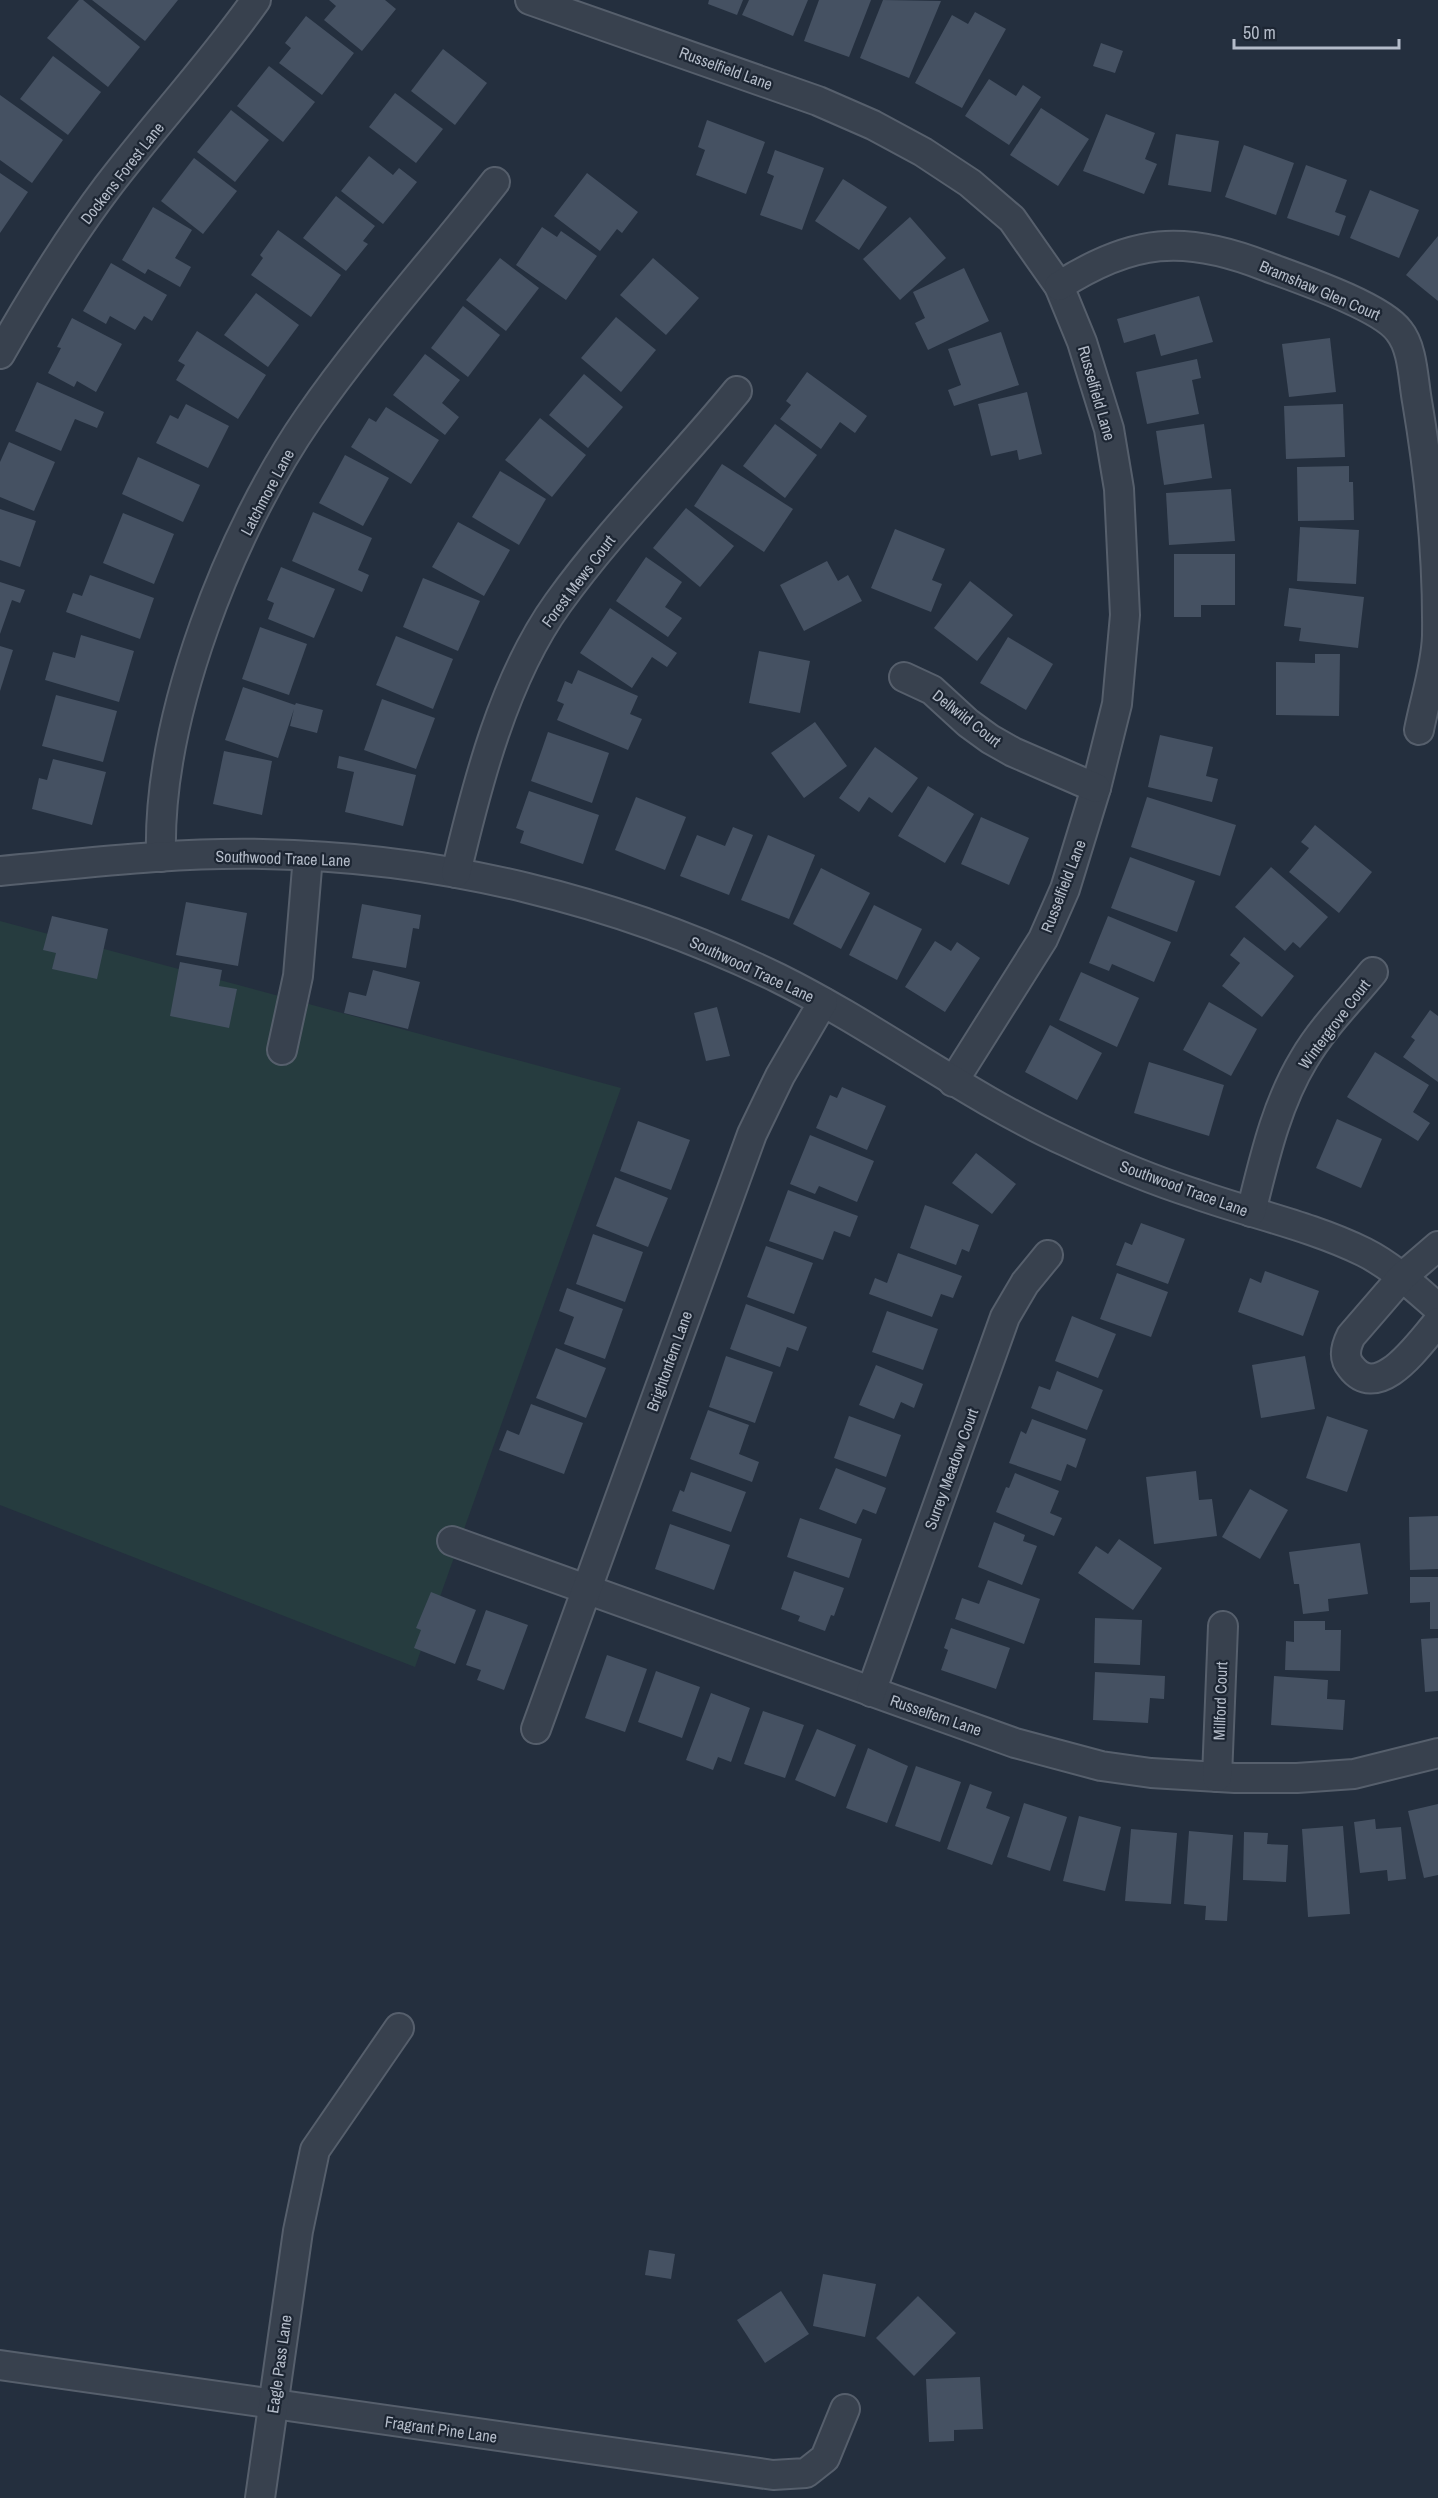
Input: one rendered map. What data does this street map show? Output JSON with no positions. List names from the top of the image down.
{
  "streets": {
    "street": [
      "Russelfield Lane",
      "Dockens Forest Lane",
      "Bramshaw Glen Court",
      "Latchmore Lane",
      "Forest Mews Court",
      "Dellwild Court",
      "Southwood Trace Lane",
      "Wintergrove Court",
      "Brightonfern Lane",
      "Surrey Meadow Court",
      "Millford Court",
      "Russelfern Lane",
      "Eagle Pass Lane",
      "Fragrant Pine Lane"
    ]
  },
  "crossings": [
    ["Russelfield Lane", "Bramshaw Glen Court"],
    ["Russelfield Lane", "Dellwild Court"],
    ["Russelfield Lane", "Southwood Trace Lane"],
    ["Latchmore Lane", "Southwood Trace Lane"],
    ["Forest Mews Court", "Southwood Trace Lane"],
    ["Southwood Trace Lane", "Wintergrove Court"],
    ["Southwood Trace Lane", "Brightonfern Lane"],
    ["Brightonfern Lane", "Russelfern Lane"],
    ["Surrey Meadow Court", "Russelfern Lane"],
    ["Millford Court", "Russelfern Lane"],
    ["Eagle Pass Lane", "Fragrant Pine Lane"]
  ],
  "scale_bar": "50 m"
}
